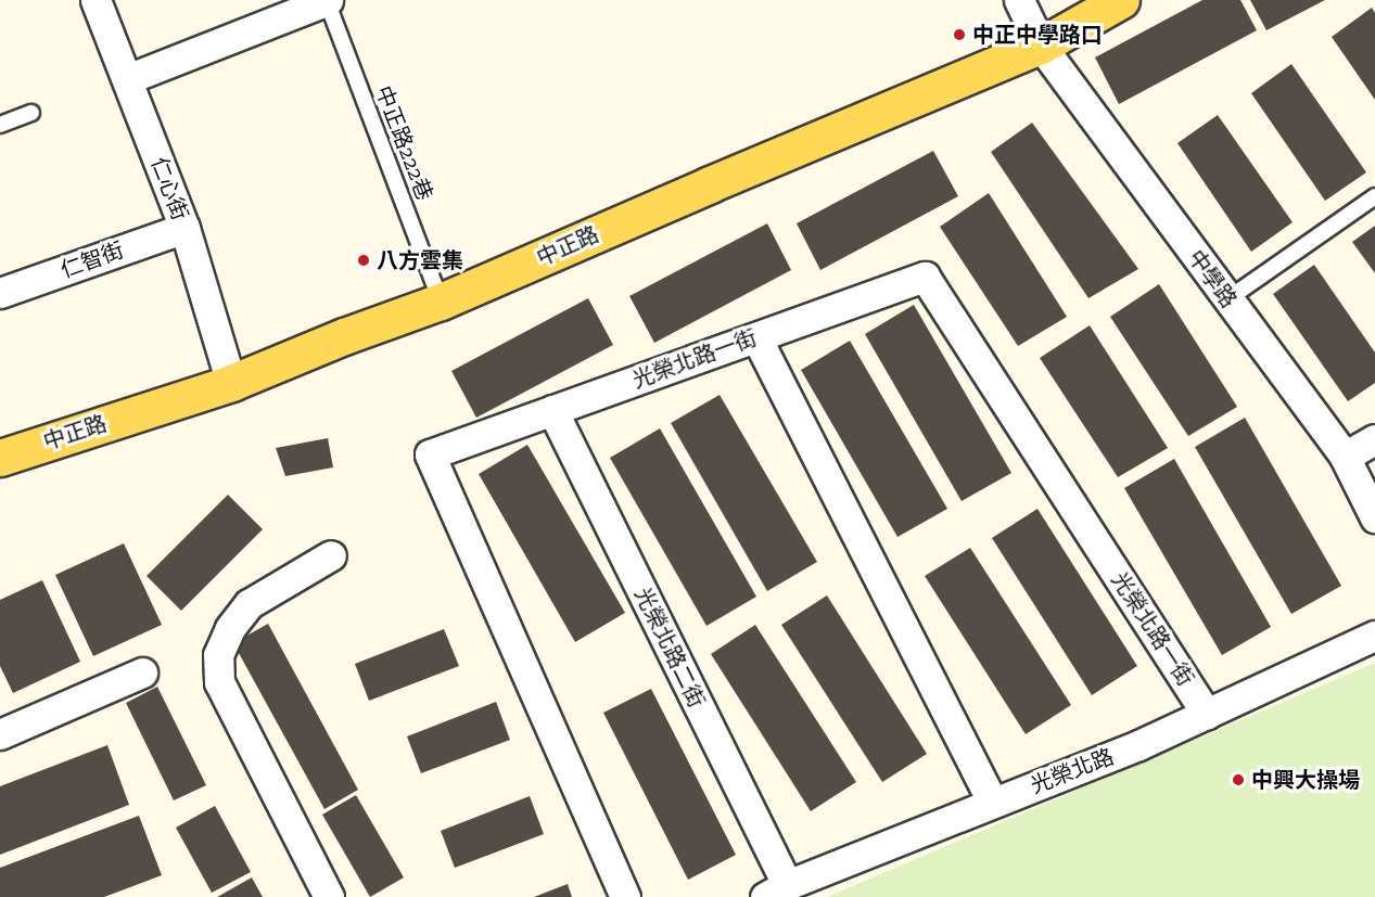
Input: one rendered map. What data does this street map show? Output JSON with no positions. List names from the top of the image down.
{
  "streets": {
    "main road": ["中正路"],
    "street": [
      "仁心街",
      "仁智街",
      "中學路",
      "光榮北路一街",
      "光榮北路二街",
      "光榮北路"
    ],
    "lane": ["中正路222巷"]
  },
  "crossings": [
    ["中正路222巷", "中正路"],
    ["仁心街", "中正路"],
    ["仁心街", "仁智街"],
    ["中正路", "中學路"],
    ["光榮北路一街", "光榮北路二街"],
    ["光榮北路一街", "光榮北路"],
    ["光榮北路二街", "光榮北路"]
  ],
  "places": ["中正中學路口", "八方雲集", "中興大操場"]
}
